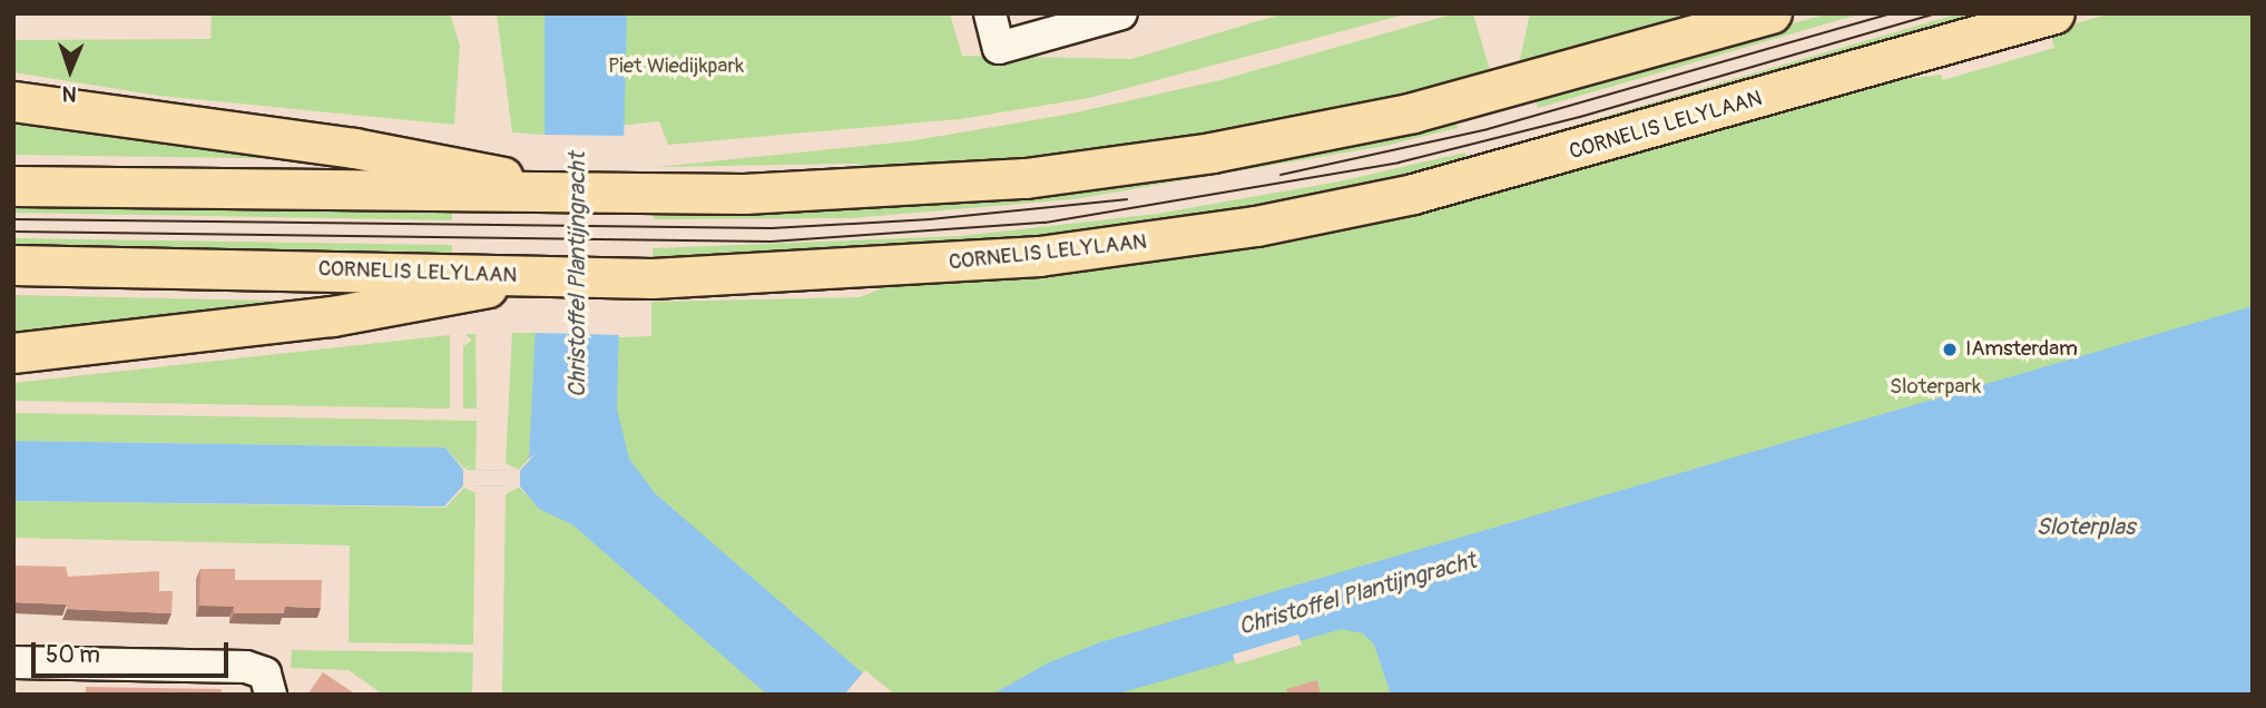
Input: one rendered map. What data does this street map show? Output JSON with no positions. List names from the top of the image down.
{
  "streets": {
    "main road": ["CORNELIS LELYLAAN"]
  },
  "water": ["Christoffel Plantijngracht", "Sloterplas"],
  "parks": ["Piet Wiedijkpark", "Sloterpark"],
  "places": ["IAmsterdam"],
  "scale_bar": "50 m",
  "north": "bottom"
}
